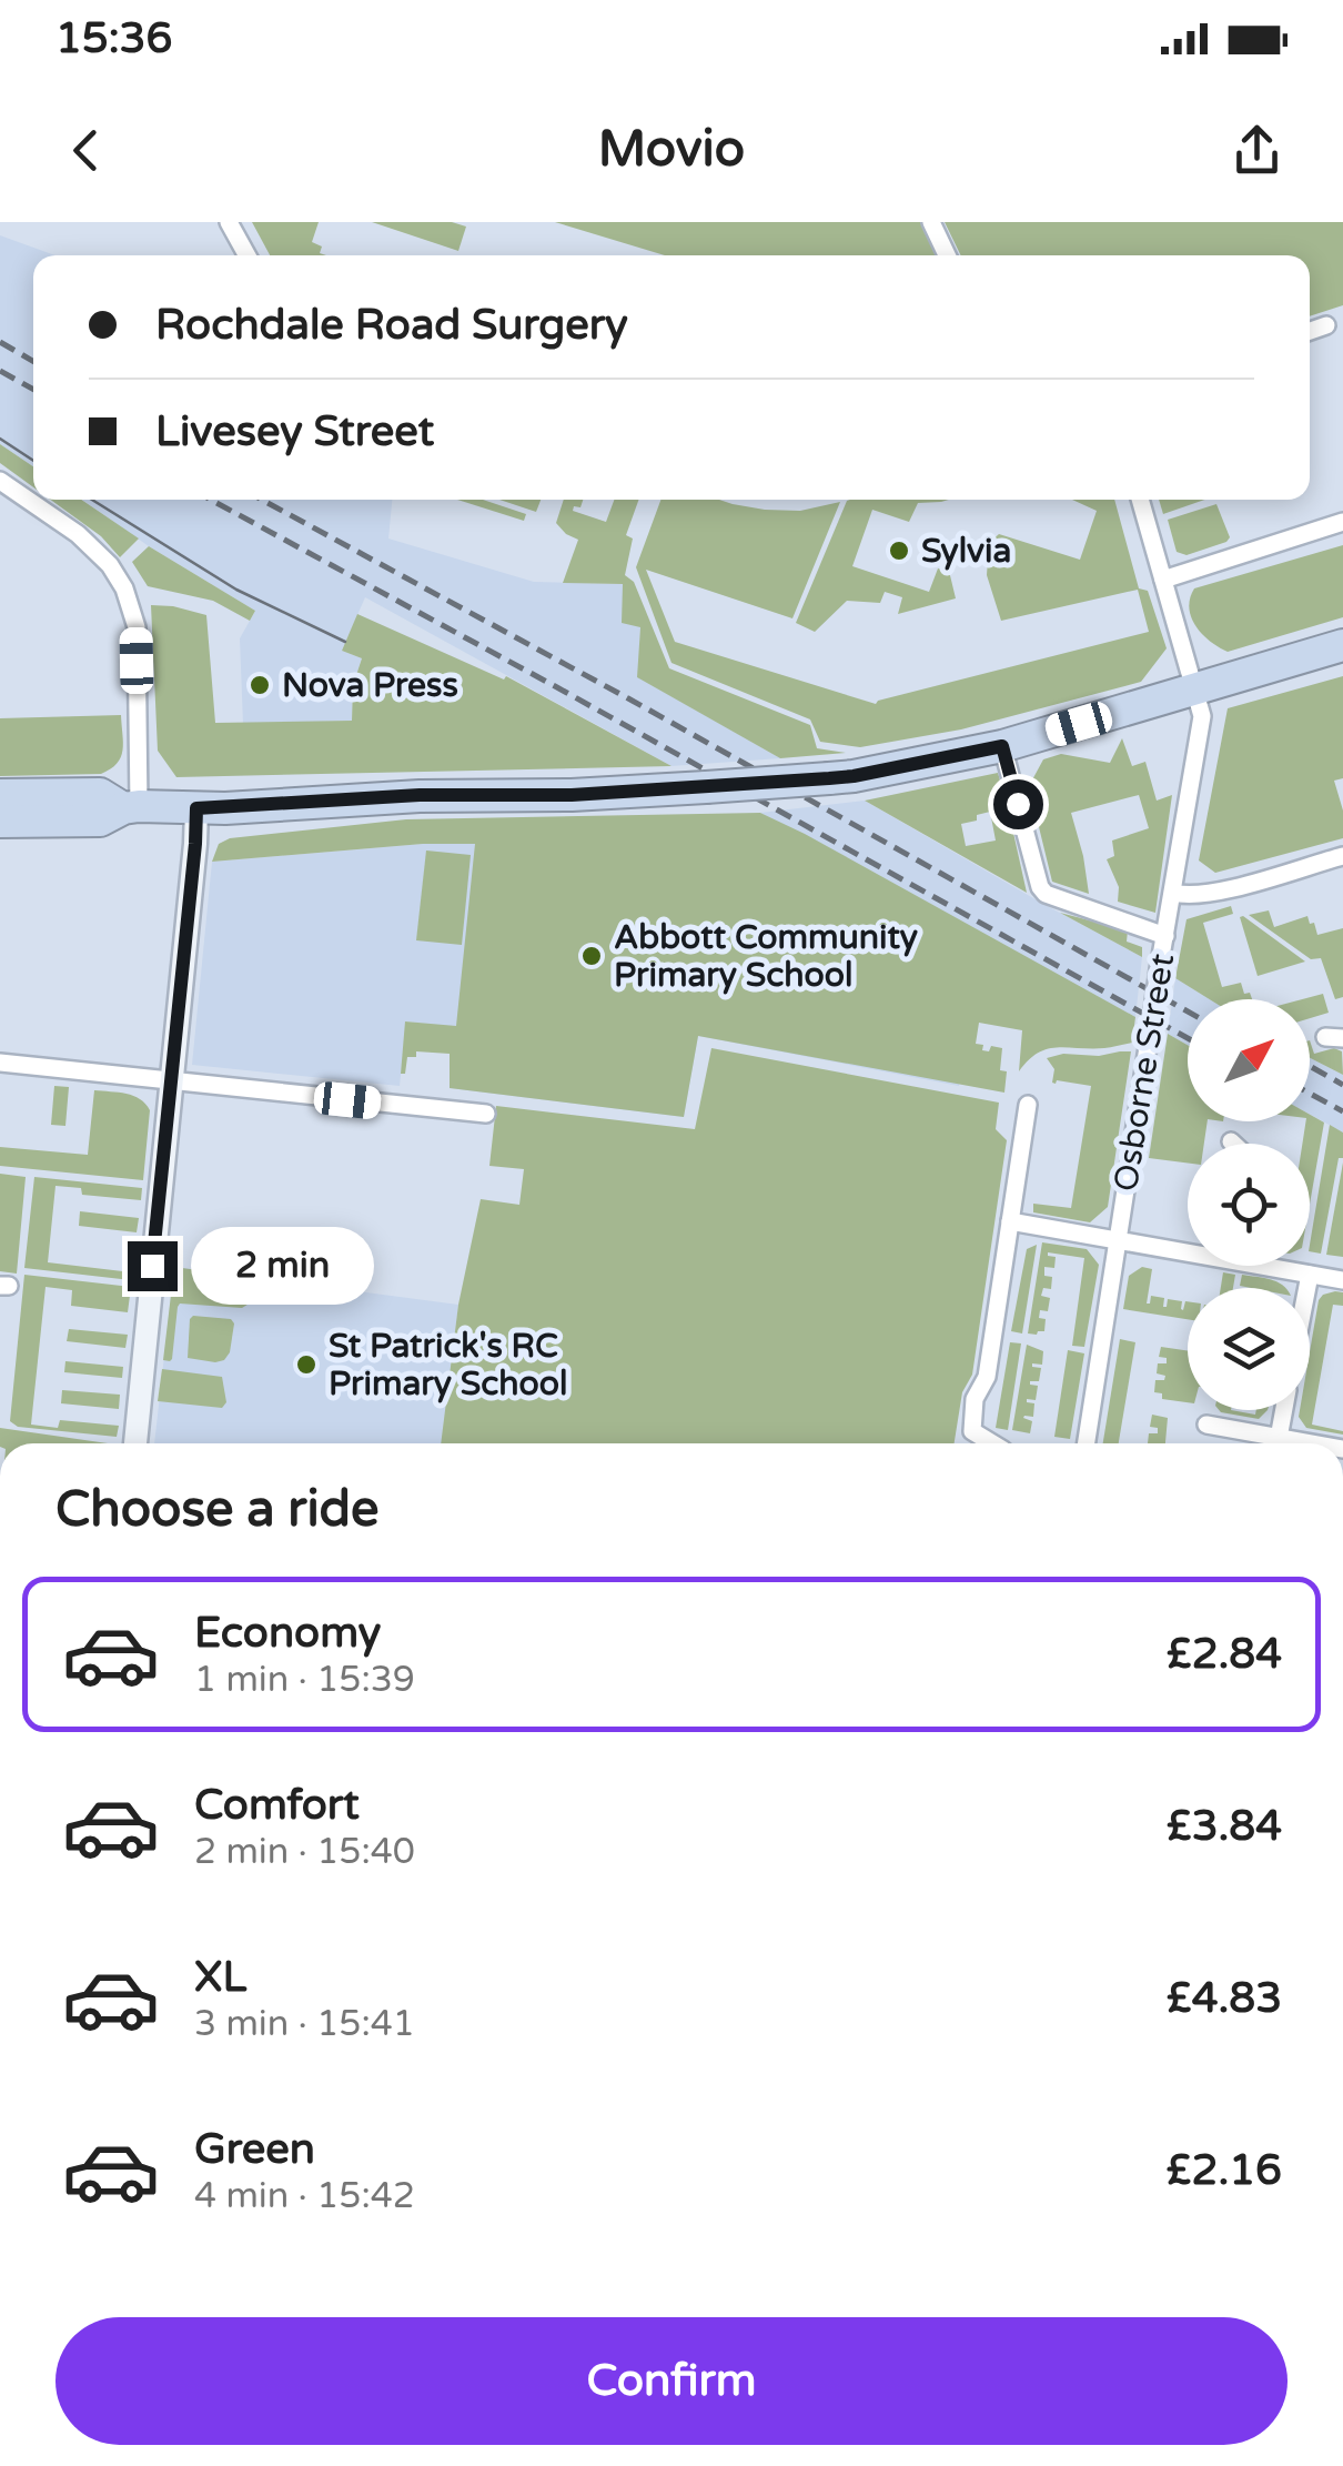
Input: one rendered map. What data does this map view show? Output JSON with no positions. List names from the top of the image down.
{
  "streets": {
    "street": ["Osborne Street"]
  },
  "places": [
    "Sylvia",
    "Nova Press",
    "Abbott Community Primary School",
    "St Patrick's RC Primary School"
  ],
  "north": "top right",
  "page": {
    "status": "15:36",
    "header": "Movio",
    "banner": ["Rochdale Road Surgery", "Livesey Street"],
    "bubble": "2 min",
    "heading": "Choose a ride",
    "list": [
      {
        "name": "Economy",
        "note": "1 min · 15:39",
        "value": "£2.84"
      },
      {
        "name": "Comfort",
        "note": "2 min · 15:40",
        "value": "£3.84"
      },
      {
        "name": "XL",
        "note": "3 min · 15:41",
        "value": "£4.83"
      },
      {
        "name": "Green",
        "note": "4 min · 15:42",
        "value": "£2.16"
      }
    ],
    "buttons": "Confirm"
  }
}
